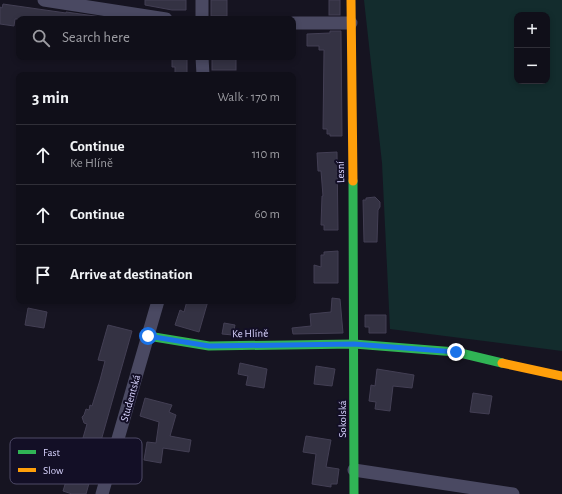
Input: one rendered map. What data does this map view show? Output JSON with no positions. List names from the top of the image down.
{
  "streets": {
    "street": [
      "Lesní",
      "Ke Hlíně",
      "Studentská",
      "Sokolská"
    ]
  },
  "crossings": [
    ["Lesní", "Ke Hlíně"],
    ["Lesní", "Sokolská"],
    ["Ke Hlíně", "Studentská"],
    ["Ke Hlíně", "Sokolská"]
  ],
  "legend": ["Fast", "Slow"],
  "page": {
    "map_buttons": ["+", "−"],
    "search": "Search here",
    "heading": ["3 min", "Walk · 170 m"],
    "list": [
      ["Continue", "Ke Hlíně", "110 m"],
      ["Continue", "60 m"],
      "Arrive at destination"
    ]
  }
}
